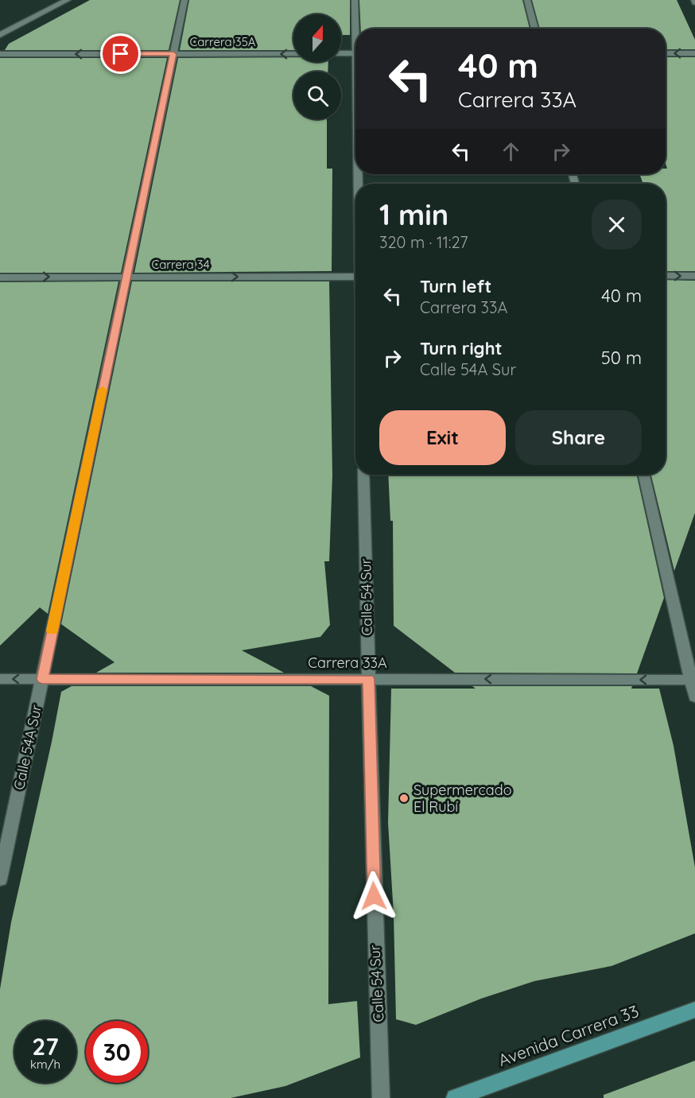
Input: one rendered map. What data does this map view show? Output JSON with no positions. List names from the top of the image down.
{
  "streets": {
    "main road": ["Avenida Carrera 33"],
    "street": [
      "Carrera 35A",
      "Carrera 34",
      "Calle 54 Sur",
      "Carrera 33A",
      "Calle 54A Sur"
    ]
  },
  "crossings": [
    ["Carrera 35A", "Calle 54A Sur"],
    ["Carrera 34", "Calle 54A Sur"],
    ["Calle 54 Sur", "Carrera 33A"],
    ["Carrera 33A", "Calle 54A Sur"]
  ],
  "one_way": ["Carrera 35A", "Carrera 34", "Carrera 33A"],
  "places": ["Supermercado El Rubí"],
  "north": "top",
  "page": {
    "turn": ["40 m", "Carrera 33A"],
    "heading": ["1 min", "320 m · 11:27"],
    "list": [
      {
        "name": "Turn left",
        "note": "Carrera 33A",
        "value": "40 m"
      },
      {
        "name": "Turn right",
        "note": "Calle 54A Sur",
        "value": "50 m"
      }
    ],
    "buttons": ["Exit", "Share"],
    "speed": "27 km/h",
    "limit": "30"
  }
}
